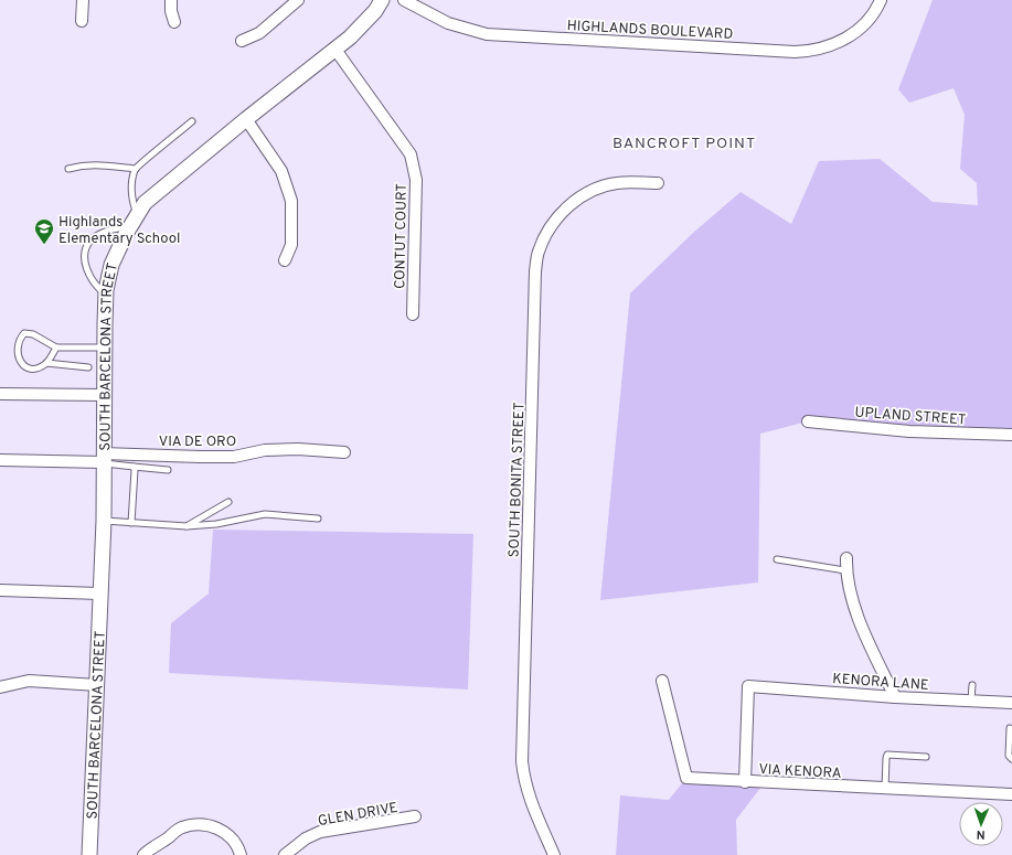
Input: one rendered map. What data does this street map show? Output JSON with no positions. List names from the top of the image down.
{
  "streets": {
    "main road": ["SOUTH BARCELONA STREET"],
    "street": [
      "HIGHLANDS BOULEVARD",
      "CONTUT COURT",
      "UPLAND STREET",
      "VIA DE ORO",
      "SOUTH BONITA STREET",
      "KENORA LANE",
      "VIA KENORA",
      "GLEN DRIVE"
    ]
  },
  "crossings": [
    ["CONTUT COURT", "SOUTH BARCELONA STREET"],
    ["SOUTH BARCELONA STREET", "VIA DE ORO"],
    ["KENORA LANE", "VIA KENORA"]
  ],
  "districts": ["BANCROFT POINT"],
  "places": {
    "school or university": ["Highlands Elementary School"]
  },
  "north": "bottom"
}
